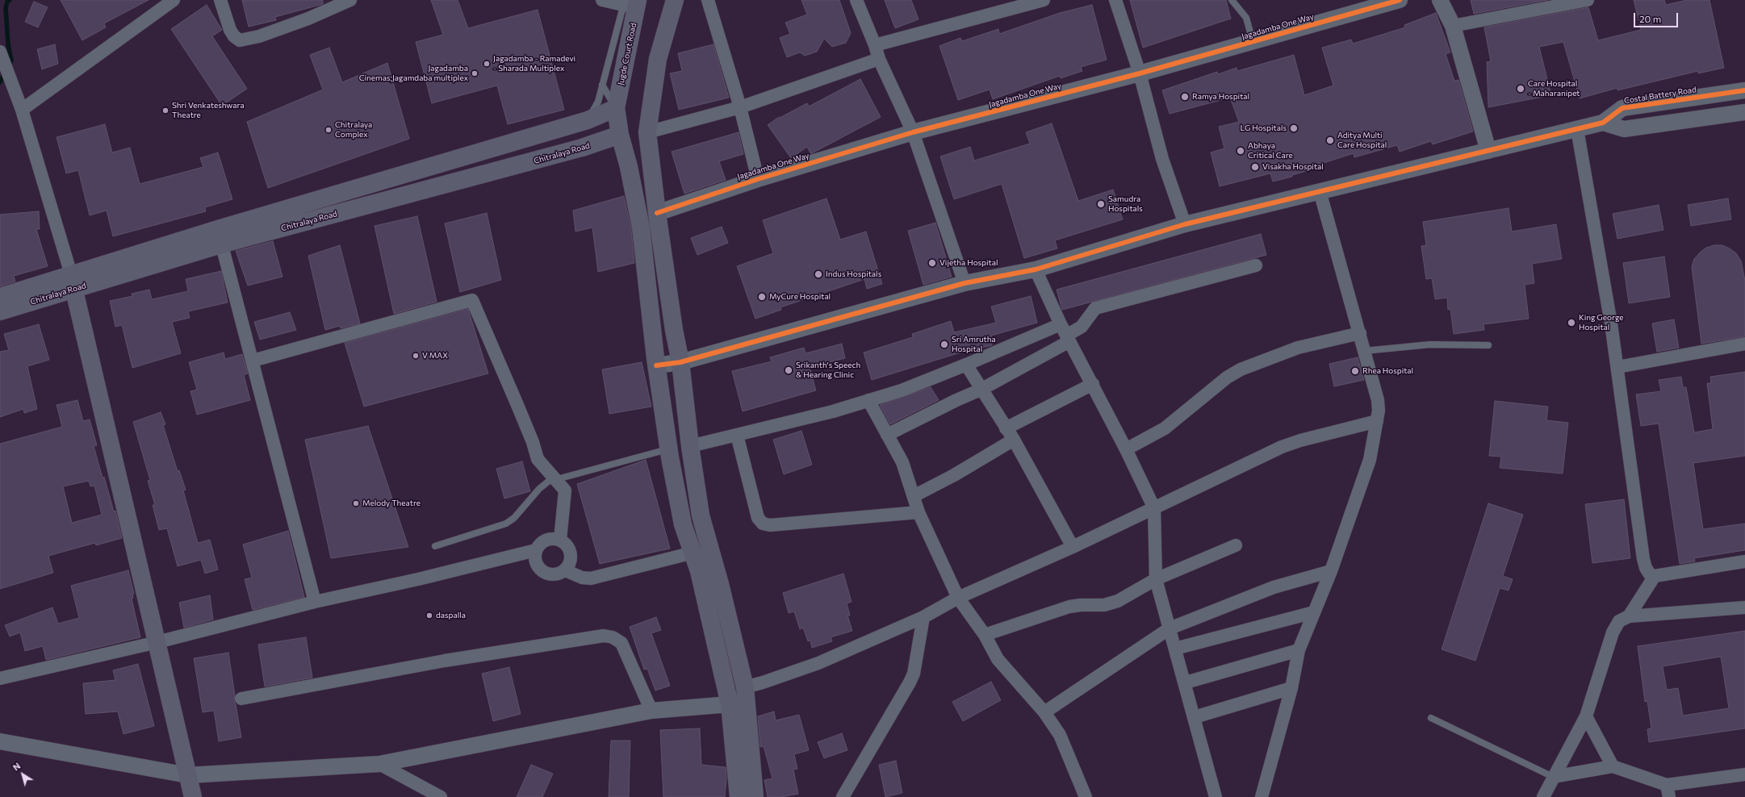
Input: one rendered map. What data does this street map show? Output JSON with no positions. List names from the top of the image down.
{
  "streets": {
    "main road": ["Jugde Court Road", "Chitralaya Road"],
    "street": ["Jagadamba One Way", "Costal Battery Road"]
  },
  "crossings": [
    ["Jugde Court Road", "Chitralaya Road"]
  ],
  "places": [
    "Jagadamba - Ramadevi - Sharada Multiplex",
    "Jagadamba Cinemas;Jagamdaba multiplex",
    "Care Hospital - Maharanipet",
    "Ramya Hospital",
    "Shri Venkateshwara Theatre",
    "LG Hospitals",
    "Chitralaya Complex",
    "Aditya Multi Care Hospital",
    "Abhaya Critical Care",
    "Visakha Hospital",
    "Samudra Hospitals",
    "Vijetha Hospital",
    "Indus Hospitals",
    "MyCure Hospital",
    "King George Hospital",
    "Sri Amrutha Hospital",
    "V MAX",
    "Srikanth's Speech & Hearing Clinic",
    "Rhea Hospital",
    "Melody Theatre",
    "daspalla"
  ],
  "scale_bar": "20 m",
  "north": "top left"
}
